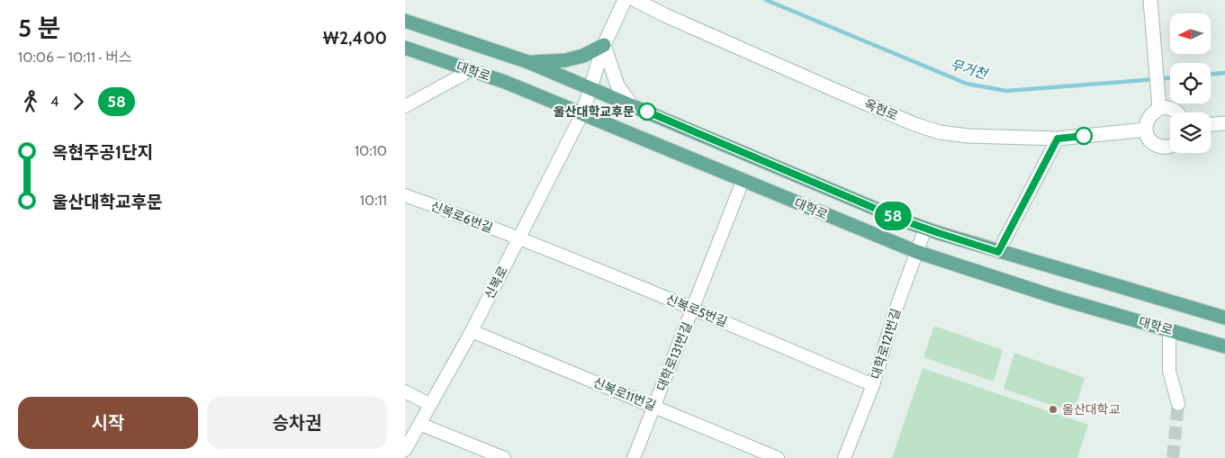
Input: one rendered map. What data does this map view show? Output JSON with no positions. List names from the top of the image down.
{
  "streets": {
    "main road": ["대학로", "옥현로"],
    "street": [
      "신복로6번길",
      "신복로",
      "신복로5번길",
      "대학로121번길",
      "대학로131번길",
      "신복로11번길"
    ]
  },
  "crossings": [
    ["대학로", "신복로"],
    ["대학로", "대학로121번길"],
    ["대학로", "대학로131번길"],
    ["신복로6번길", "신복로"],
    ["신복로6번길", "신복로5번길"],
    ["신복로", "신복로5번길"],
    ["신복로", "신복로11번길"],
    ["신복로5번길", "대학로121번길"],
    ["신복로5번길", "대학로131번길"],
    ["대학로131번길", "신복로11번길"]
  ],
  "water": ["무거천"],
  "places": ["울산대학교후문", "울산대학교"],
  "lines": ["bus line 58"],
  "north": "left",
  "page": {
    "heading": ["5 분", "10:06 – 10:11 · 버스", "₩2,400"],
    "on_map": "58",
    "legs": ["4", "58"],
    "list": [
      {
        "name": "옥현주공1단지",
        "value": "10:10"
      },
      {
        "name": "울산대학교후문",
        "value": "10:11"
      }
    ],
    "buttons": ["시작", "승차권"]
  }
}
